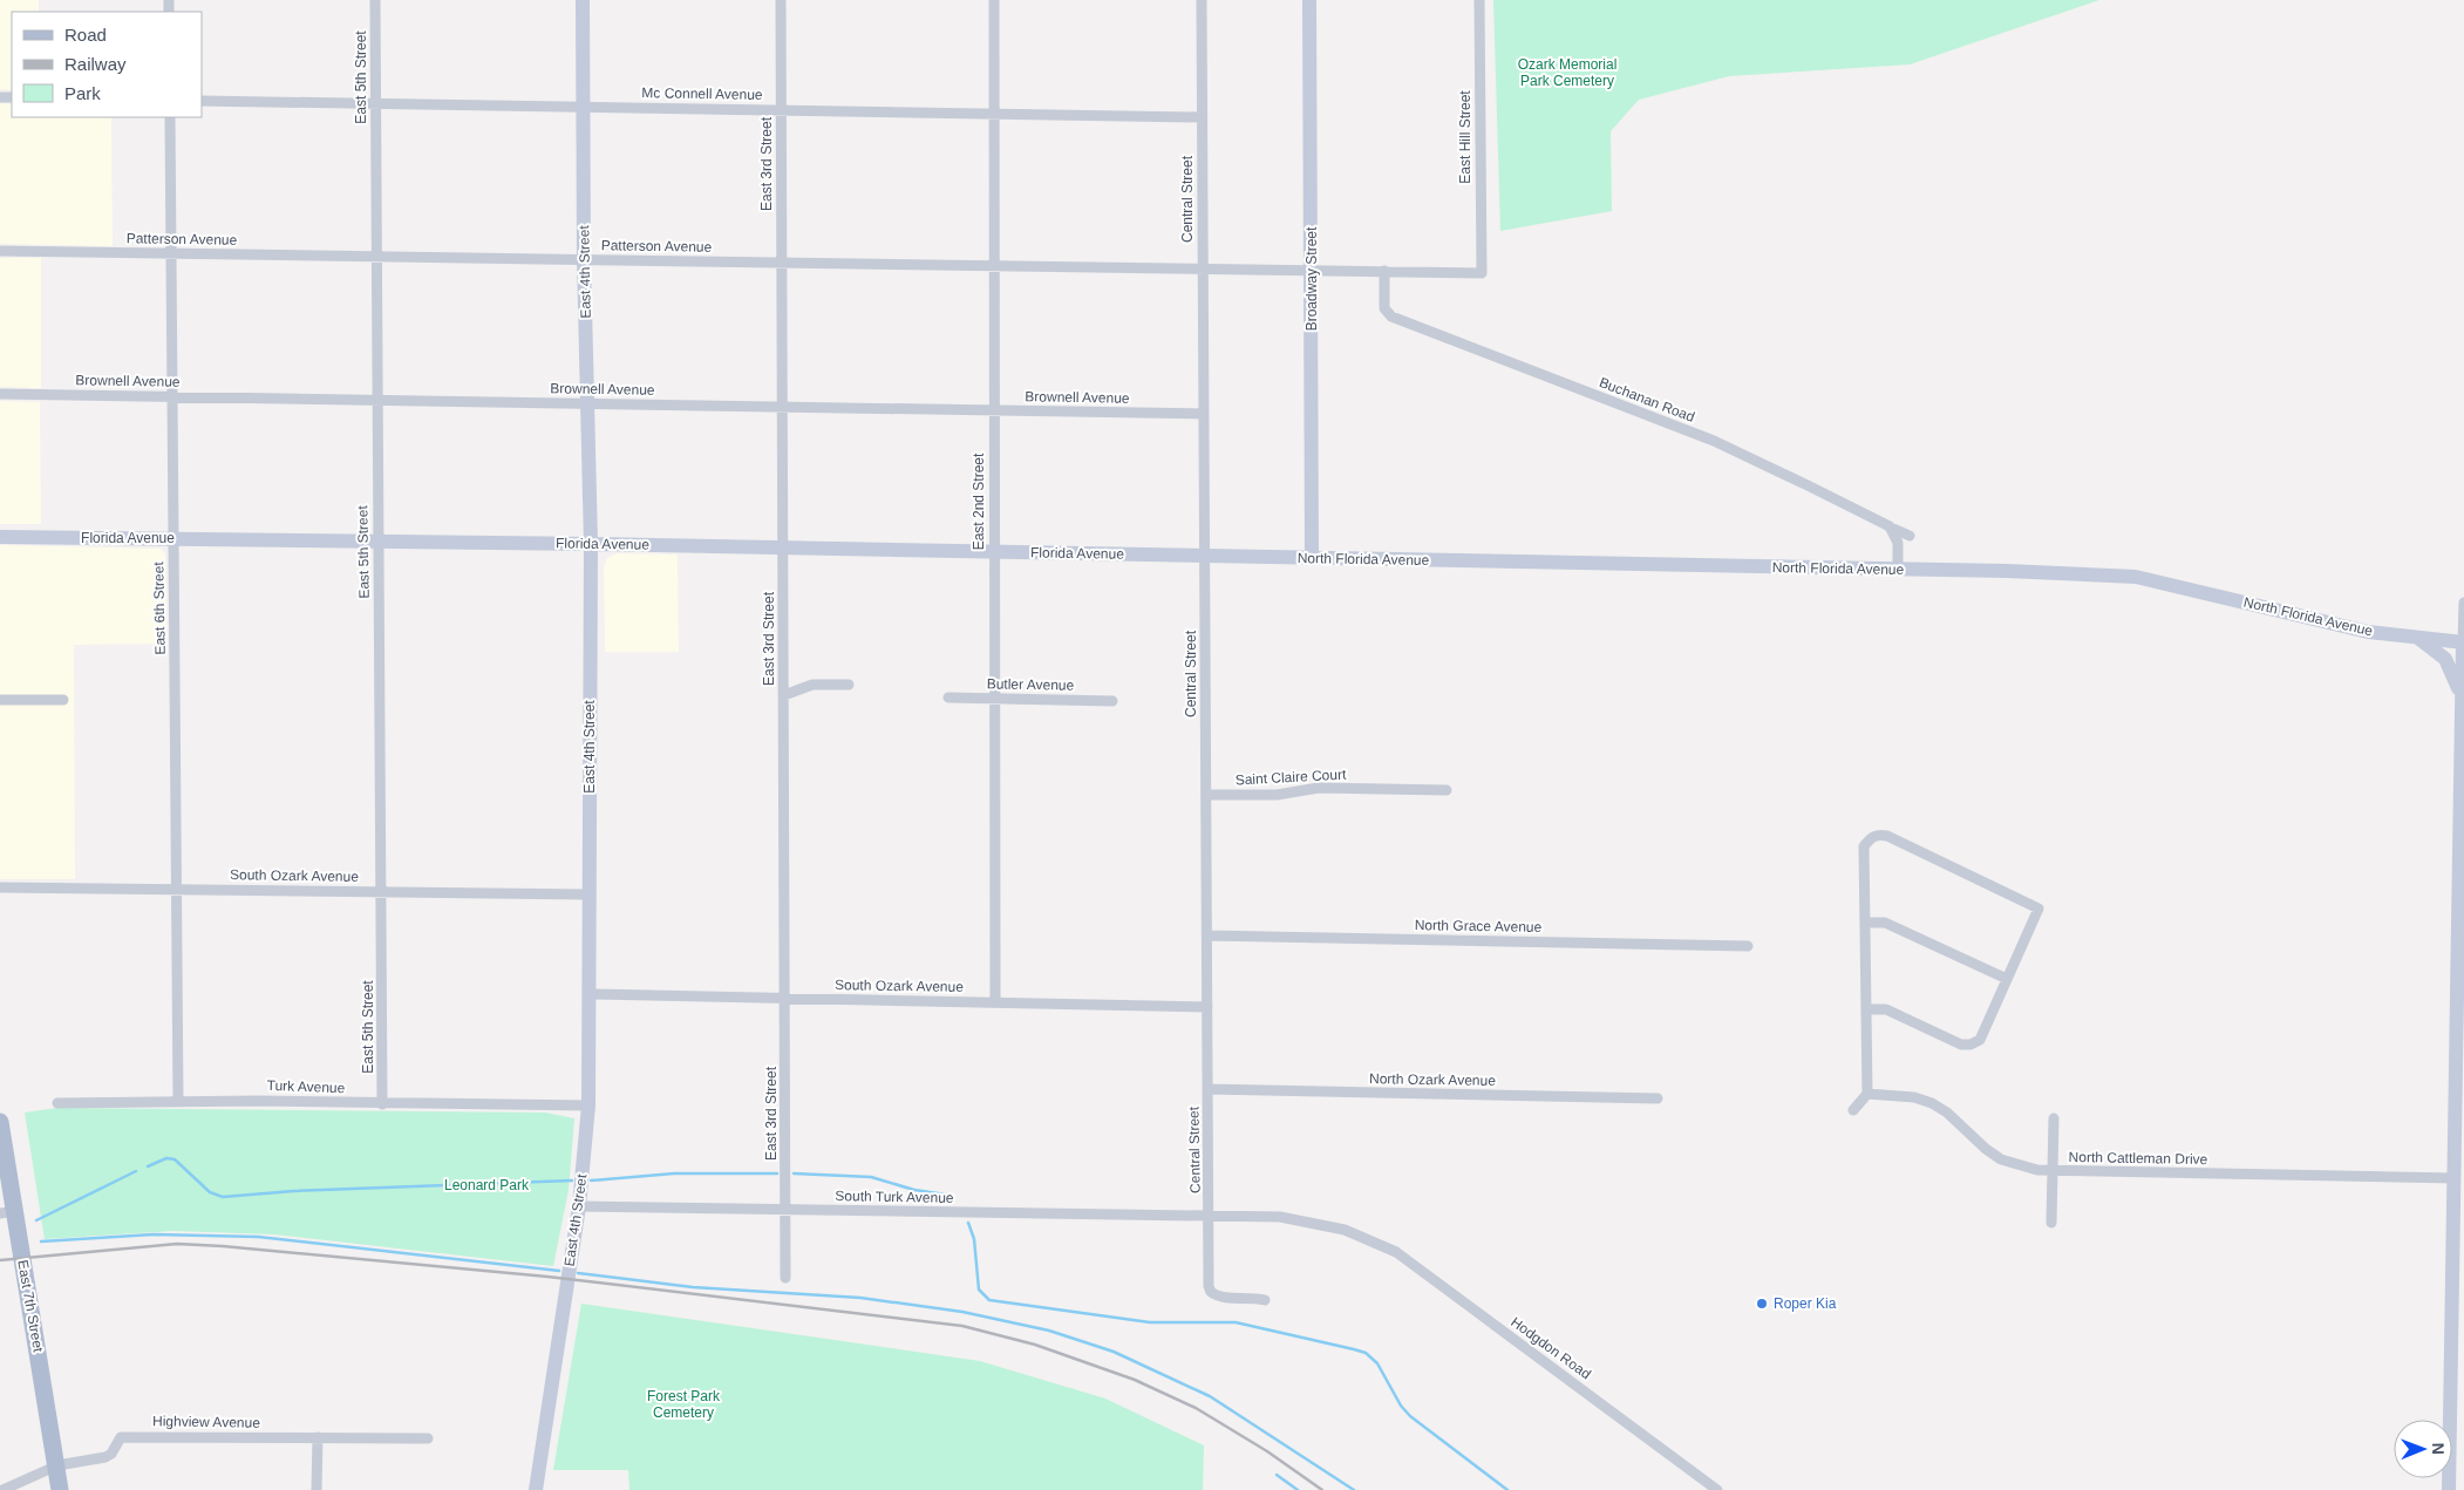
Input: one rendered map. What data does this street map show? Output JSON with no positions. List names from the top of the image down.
{
  "streets": {
    "main road": ["East 7th Street"],
    "street": [
      "East 5th Street",
      "Mc Connell Avenue",
      "East Hill Street",
      "East 3rd Street",
      "Central Street",
      "Patterson Avenue",
      "East 4th Street",
      "Broadway Street",
      "Brownell Avenue",
      "Buchanan Road",
      "East 2nd Street",
      "Florida Avenue",
      "North Florida Avenue",
      "East 6th Street",
      "Butler Avenue",
      "Saint Claire Court",
      "South Ozark Avenue",
      "North Grace Avenue",
      "North Ozark Avenue",
      "Turk Avenue",
      "North Cattleman Drive",
      "South Turk Avenue",
      "Hodgdon Road",
      "Highview Avenue"
    ]
  },
  "crossings": [
    ["East 5th Street", "Mc Connell Avenue"],
    ["East 5th Street", "Patterson Avenue"],
    ["East 5th Street", "Brownell Avenue"],
    ["East 5th Street", "Florida Avenue"],
    ["East 5th Street", "South Ozark Avenue"],
    ["East 5th Street", "Turk Avenue"],
    ["Mc Connell Avenue", "East 3rd Street"],
    ["Mc Connell Avenue", "Central Street"],
    ["Mc Connell Avenue", "East 4th Street"],
    ["Mc Connell Avenue", "East 2nd Street"],
    ["East Hill Street", "Patterson Avenue"],
    ["East 3rd Street", "Patterson Avenue"],
    ["East 3rd Street", "Brownell Avenue"],
    ["East 3rd Street", "Florida Avenue"],
    ["East 3rd Street", "South Ozark Avenue"],
    ["East 3rd Street", "South Turk Avenue"],
    ["Central Street", "Patterson Avenue"],
    ["Central Street", "Brownell Avenue"],
    ["Central Street", "Florida Avenue"],
    ["Central Street", "North Florida Avenue"],
    ["Central Street", "Saint Claire Court"],
    ["Central Street", "South Ozark Avenue"],
    ["Central Street", "North Grace Avenue"],
    ["Central Street", "North Ozark Avenue"],
    ["Central Street", "South Turk Avenue"],
    ["Patterson Avenue", "East 4th Street"],
    ["Patterson Avenue", "Broadway Street"],
    ["Patterson Avenue", "Buchanan Road"],
    ["Patterson Avenue", "East 2nd Street"],
    ["Patterson Avenue", "East 6th Street"],
    ["East 4th Street", "Brownell Avenue"],
    ["East 4th Street", "Florida Avenue"],
    ["East 4th Street", "South Ozark Avenue"],
    ["East 4th Street", "Turk Avenue"],
    ["East 4th Street", "South Turk Avenue"],
    ["Broadway Street", "North Florida Avenue"],
    ["Brownell Avenue", "East 2nd Street"],
    ["Brownell Avenue", "East 6th Street"],
    ["East 2nd Street", "Florida Avenue"],
    ["East 2nd Street", "Butler Avenue"],
    ["East 2nd Street", "South Ozark Avenue"],
    ["Florida Avenue", "North Florida Avenue"],
    ["Florida Avenue", "East 6th Street"],
    ["East 6th Street", "South Ozark Avenue"],
    ["East 6th Street", "Turk Avenue"],
    ["South Turk Avenue", "Hodgdon Road"],
    ["East 7th Street", "Highview Avenue"]
  ],
  "parks": ["Ozark Memorial Park Cemetery", "Leonard Park", "Forest Park Cemetery"],
  "places": ["Roper Kia"],
  "legend": ["Road", "Railway", "Park"],
  "north": "right"
}
